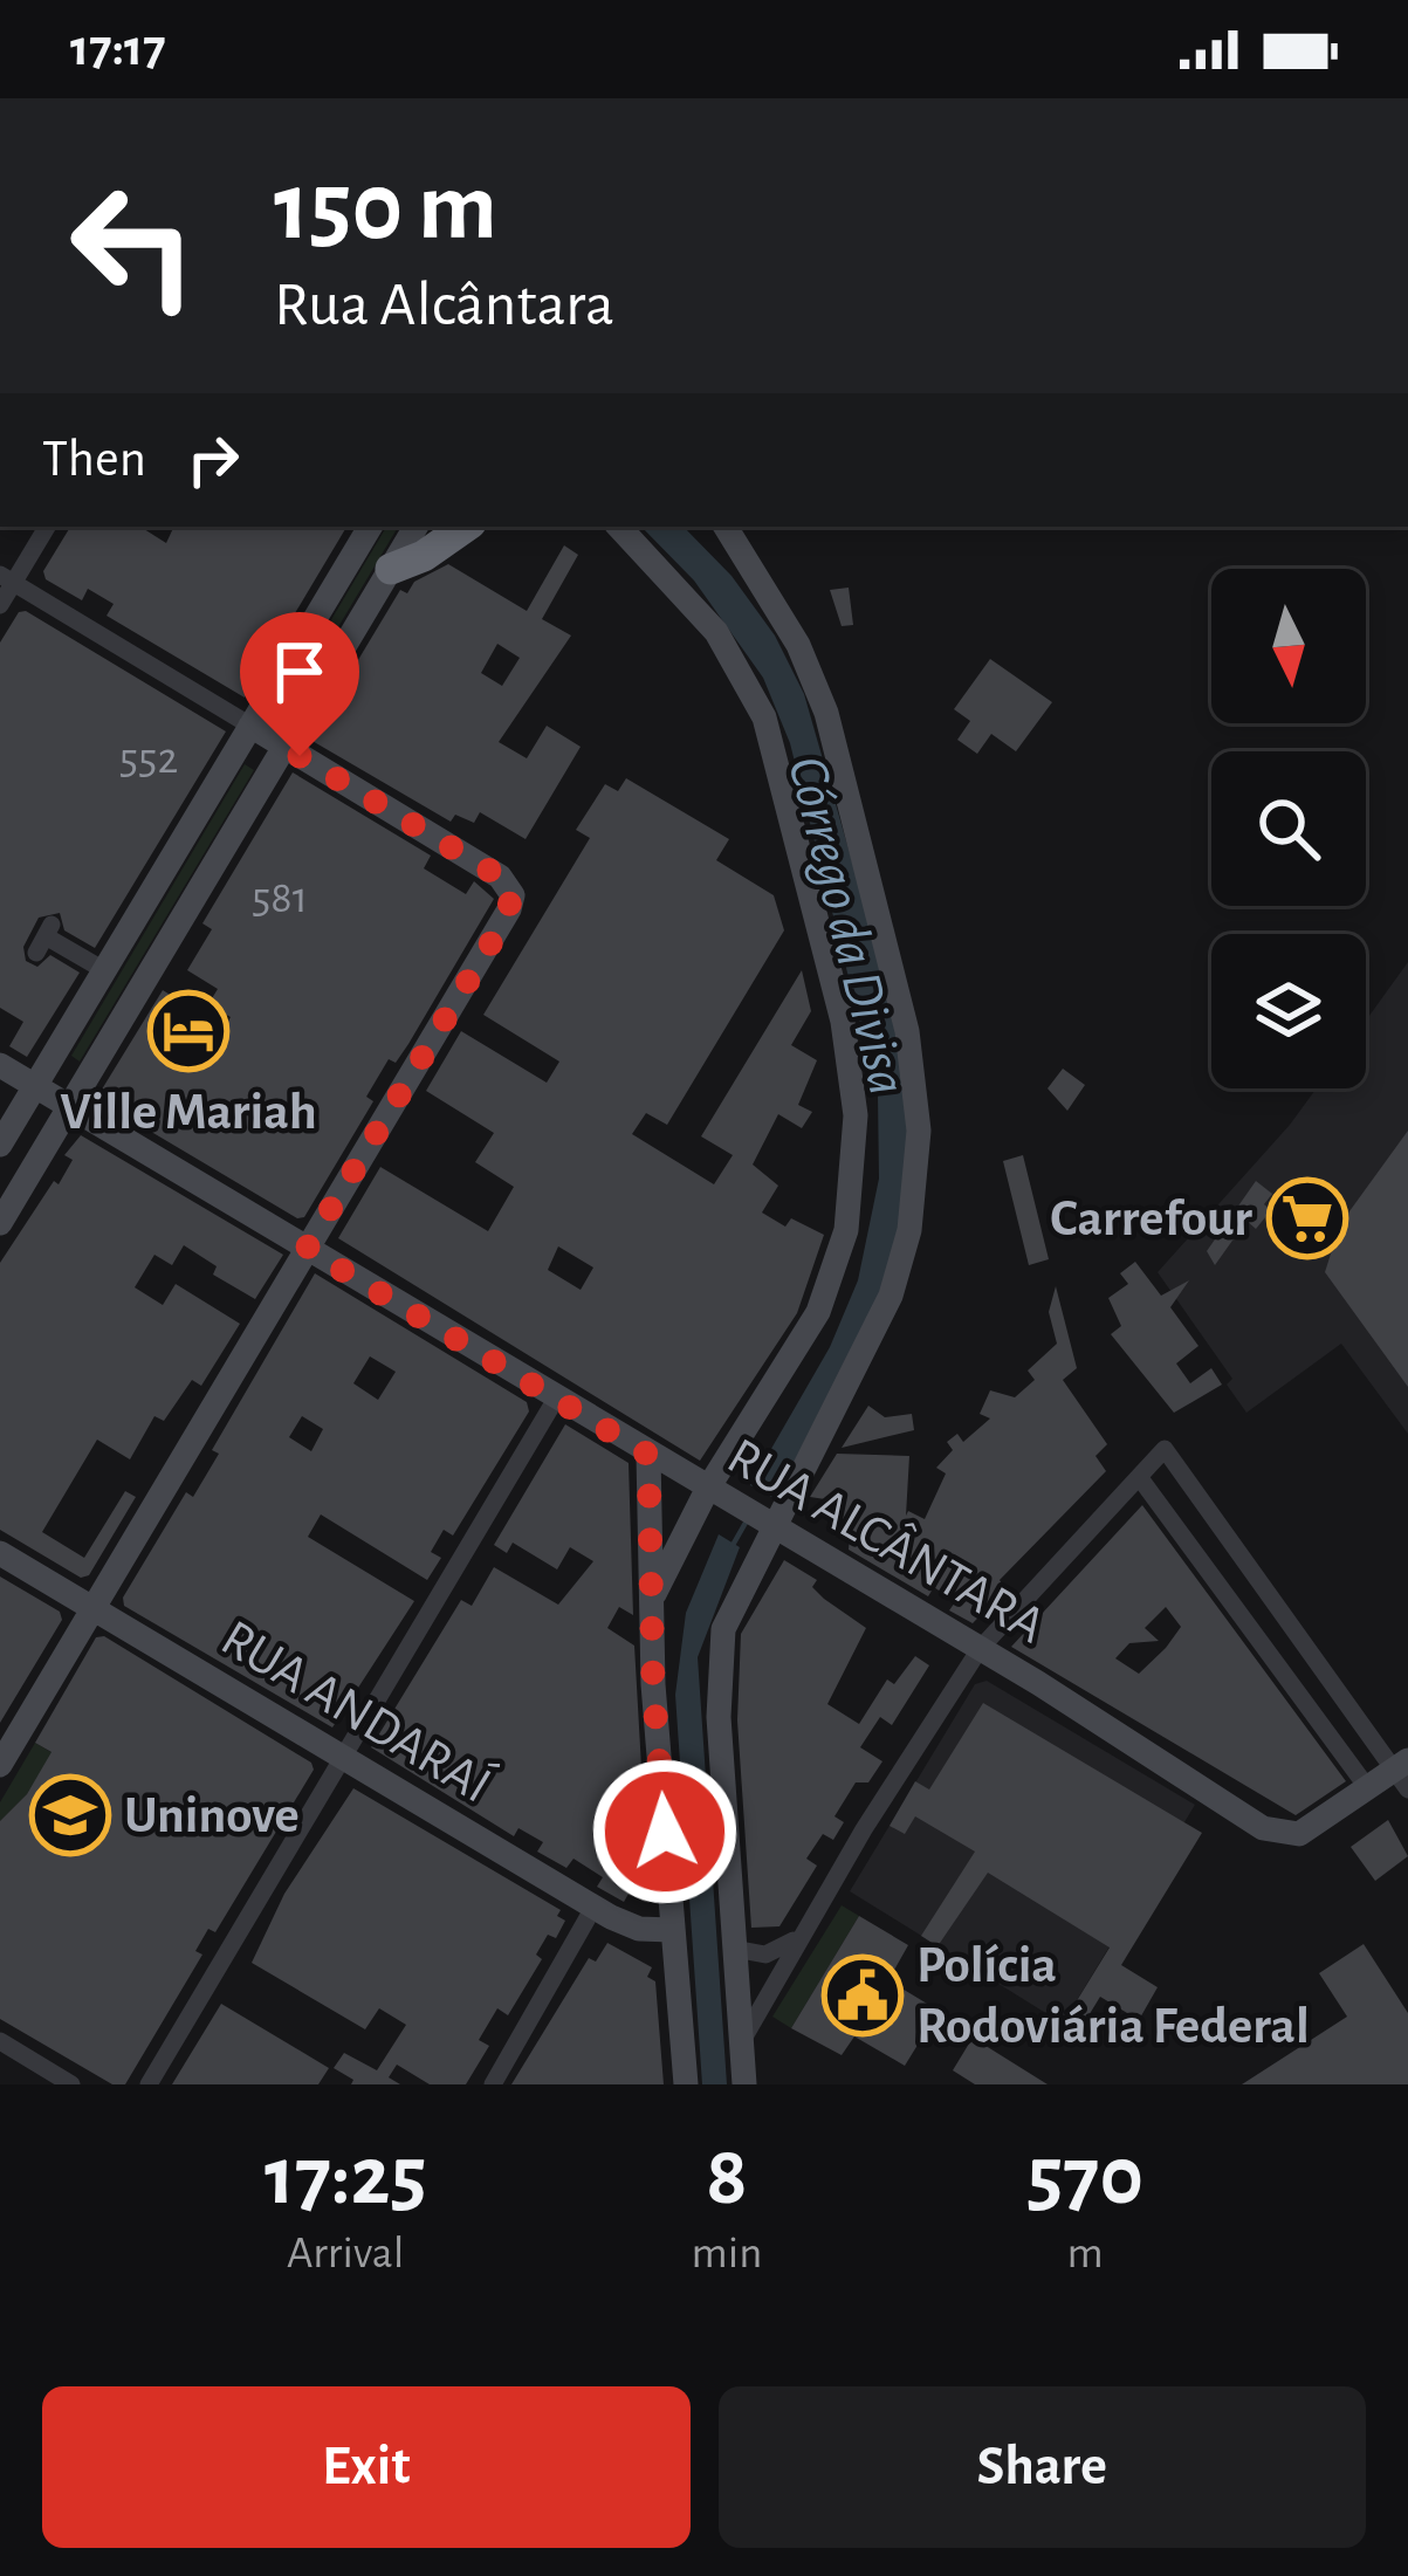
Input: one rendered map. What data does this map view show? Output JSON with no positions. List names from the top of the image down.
{
  "streets": {
    "main road": ["RUA ALCÂNTARA", "RUA ANDARAÍ"]
  },
  "water": ["Córrego da Divisa"],
  "places": {
    "hotel": ["Ville Mariah"],
    "supermarket": ["Carrefour"],
    "school or university": ["Uninove"],
    "public building": ["Polícia Rodoviária Federal"]
  },
  "house_numbers": ["552", "581"],
  "north": "bottom",
  "page": {
    "status": "17:17",
    "turn": ["150 m", "Rua Alcântara"],
    "then": "Then",
    "eta": [
      "17:25",
      "Arrival",
      "8",
      "min",
      "570",
      "m"
    ],
    "buttons": ["Exit", "Share"]
  }
}
